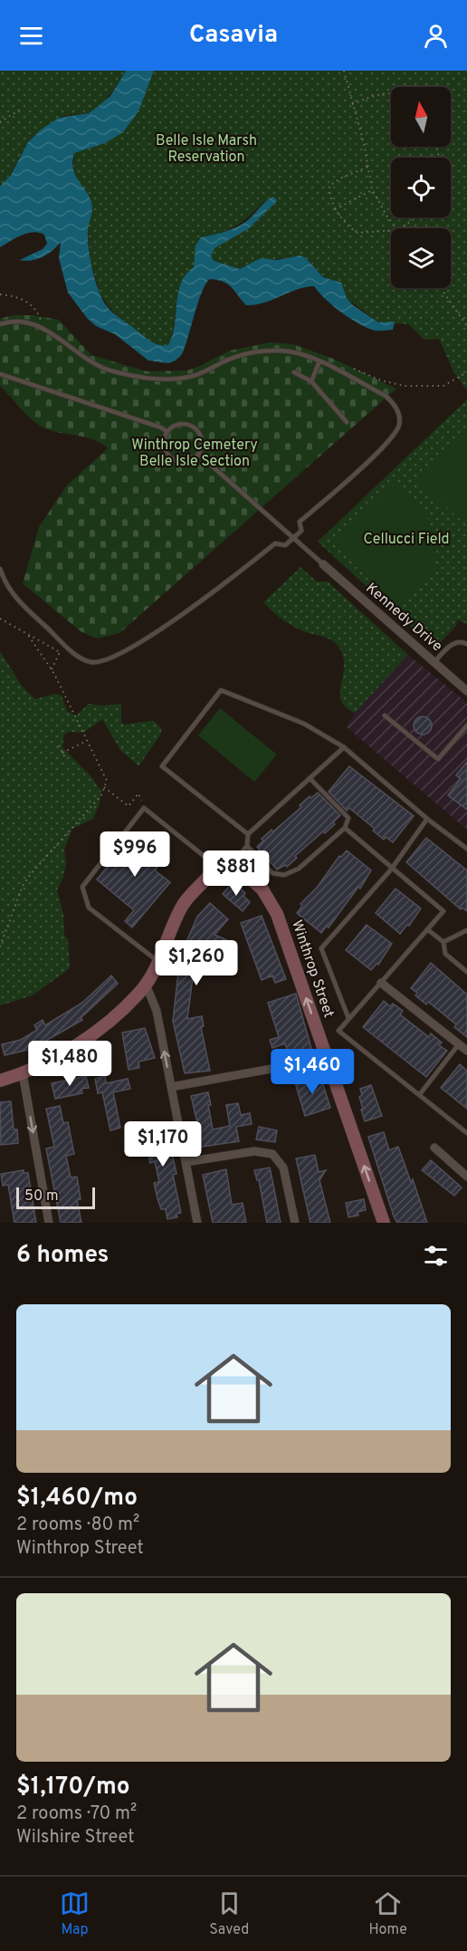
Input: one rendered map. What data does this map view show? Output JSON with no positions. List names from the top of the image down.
{
  "streets": {
    "street": ["Kennedy Drive", "Winthrop Street"]
  },
  "one_way": ["Winthrop Street"],
  "parks": ["Belle Isle Marsh Reservation", "Winthrop Cemetery Belle Isle Section", "Cellucci Field"],
  "scale_bar": "50 m",
  "north": "top",
  "page": {
    "header": "Casavia",
    "price": [
      "$996",
      "$881",
      "$1,260",
      "$1,480",
      "$1,460",
      "$1,170"
    ],
    "scale": "50 m",
    "heading": "6 homes",
    "list": [
      {
        "name": "$1,460/mo",
        "note": "2 rooms · 80 m² · Winthrop Street"
      },
      {
        "name": "$1,170/mo",
        "note": "2 rooms · 70 m² · Wilshire Street"
      }
    ],
    "tabs": ["Map", "Saved", "Home"]
  }
}
